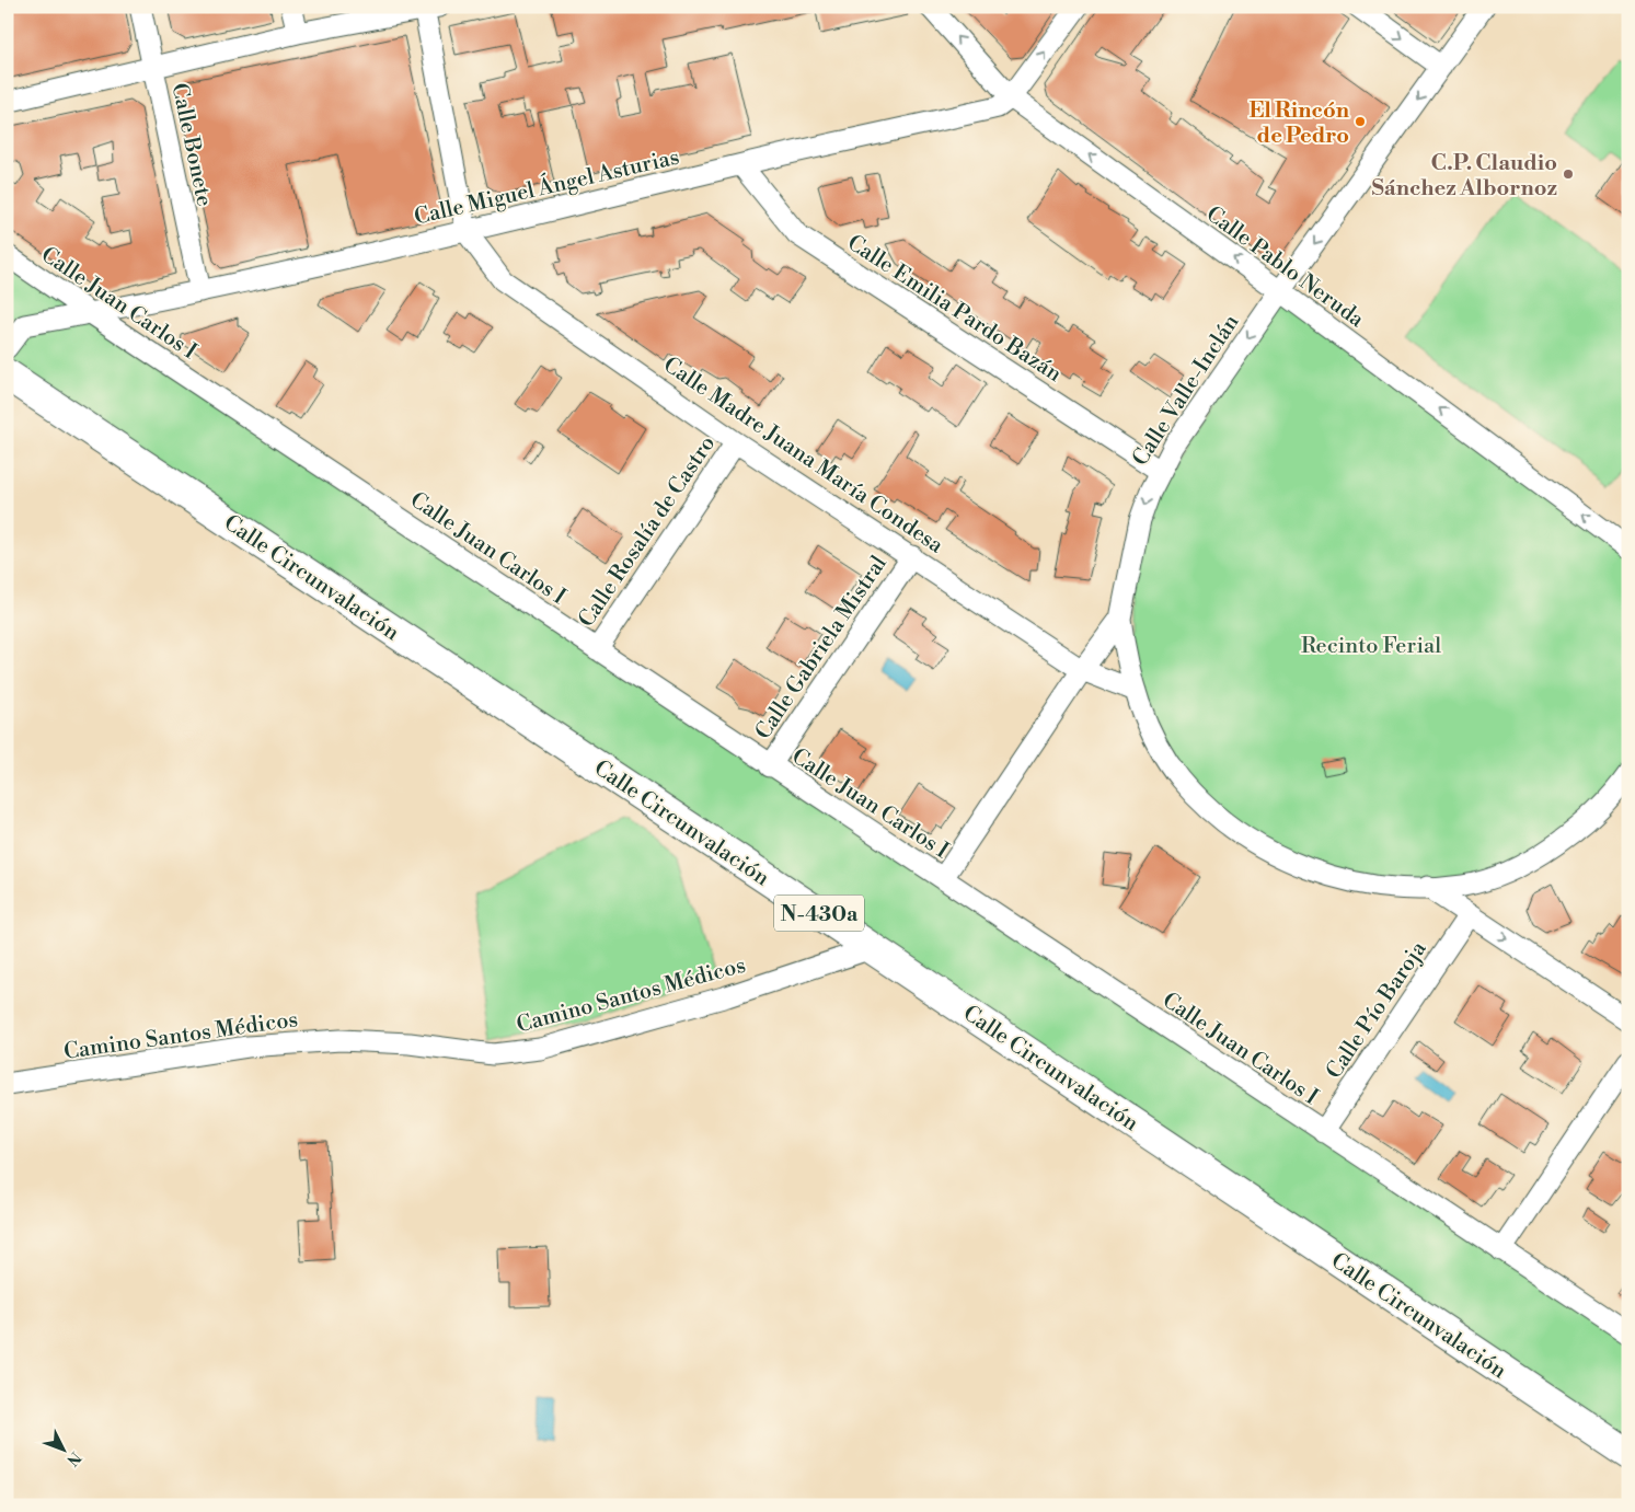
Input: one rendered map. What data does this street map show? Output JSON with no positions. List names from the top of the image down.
{
  "streets": {
    "main road": ["Calle Circunvalación", "N-430a"],
    "street": [
      "Calle Bonete",
      "Calle Miguel Ángel Asturias",
      "Calle Pablo Neruda",
      "Calle Juan Carlos I",
      "Calle Emilia Pardo Bazán",
      "Calle Valle-Inclán",
      "Calle Madre Juana María Condesa",
      "Calle Rosalía de Castro",
      "Calle Gabriela Mistral",
      "Camino Santos Médicos",
      "Calle Pío Baroja"
    ]
  },
  "crossings": [
    ["Calle Bonete", "Calle Miguel Ángel Asturias"],
    ["Calle Miguel Ángel Asturias", "Calle Pablo Neruda"],
    ["Calle Miguel Ángel Asturias", "Calle Juan Carlos I"],
    ["Calle Miguel Ángel Asturias", "Calle Emilia Pardo Bazán"],
    ["Calle Miguel Ángel Asturias", "Calle Madre Juana María Condesa"],
    ["Calle Pablo Neruda", "Calle Valle-Inclán"],
    ["Calle Juan Carlos I", "Calle Valle-Inclán"],
    ["Calle Juan Carlos I", "Calle Rosalía de Castro"],
    ["Calle Juan Carlos I", "Calle Gabriela Mistral"],
    ["Calle Juan Carlos I", "Calle Pío Baroja"],
    ["Calle Emilia Pardo Bazán", "Calle Valle-Inclán"],
    ["Calle Valle-Inclán", "Calle Madre Juana María Condesa"],
    ["Calle Madre Juana María Condesa", "Calle Rosalía de Castro"],
    ["Calle Madre Juana María Condesa", "Calle Gabriela Mistral"],
    ["Calle Circunvalación", "Camino Santos Médicos"]
  ],
  "one_way": ["Calle Pablo Neruda", "Calle Valle-Inclán"],
  "parks": ["Recinto Ferial"],
  "places": ["El Rincón de Pedro", "C.P. Claudio Sánchez Albornoz"],
  "north": "bottom right"
}
